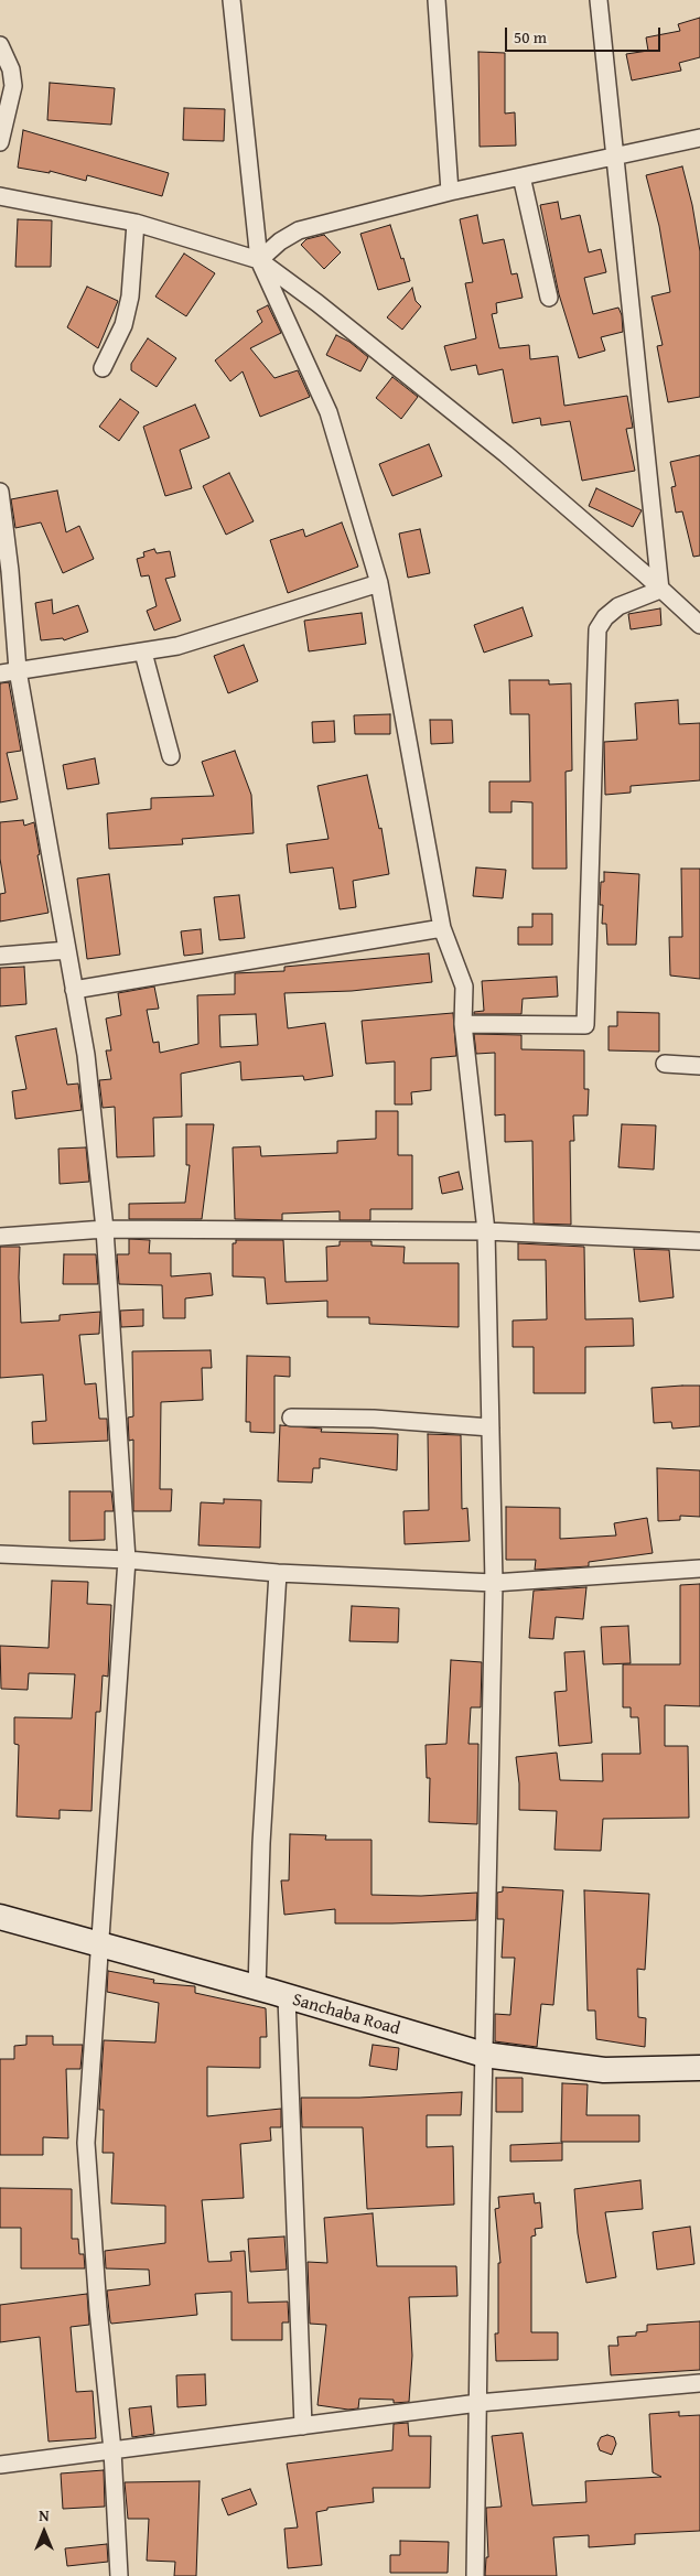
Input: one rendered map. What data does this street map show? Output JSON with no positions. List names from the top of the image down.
{
  "streets": {
    "street": ["Sanchaba Road"]
  },
  "scale_bar": "50 m",
  "north": "top"
}
